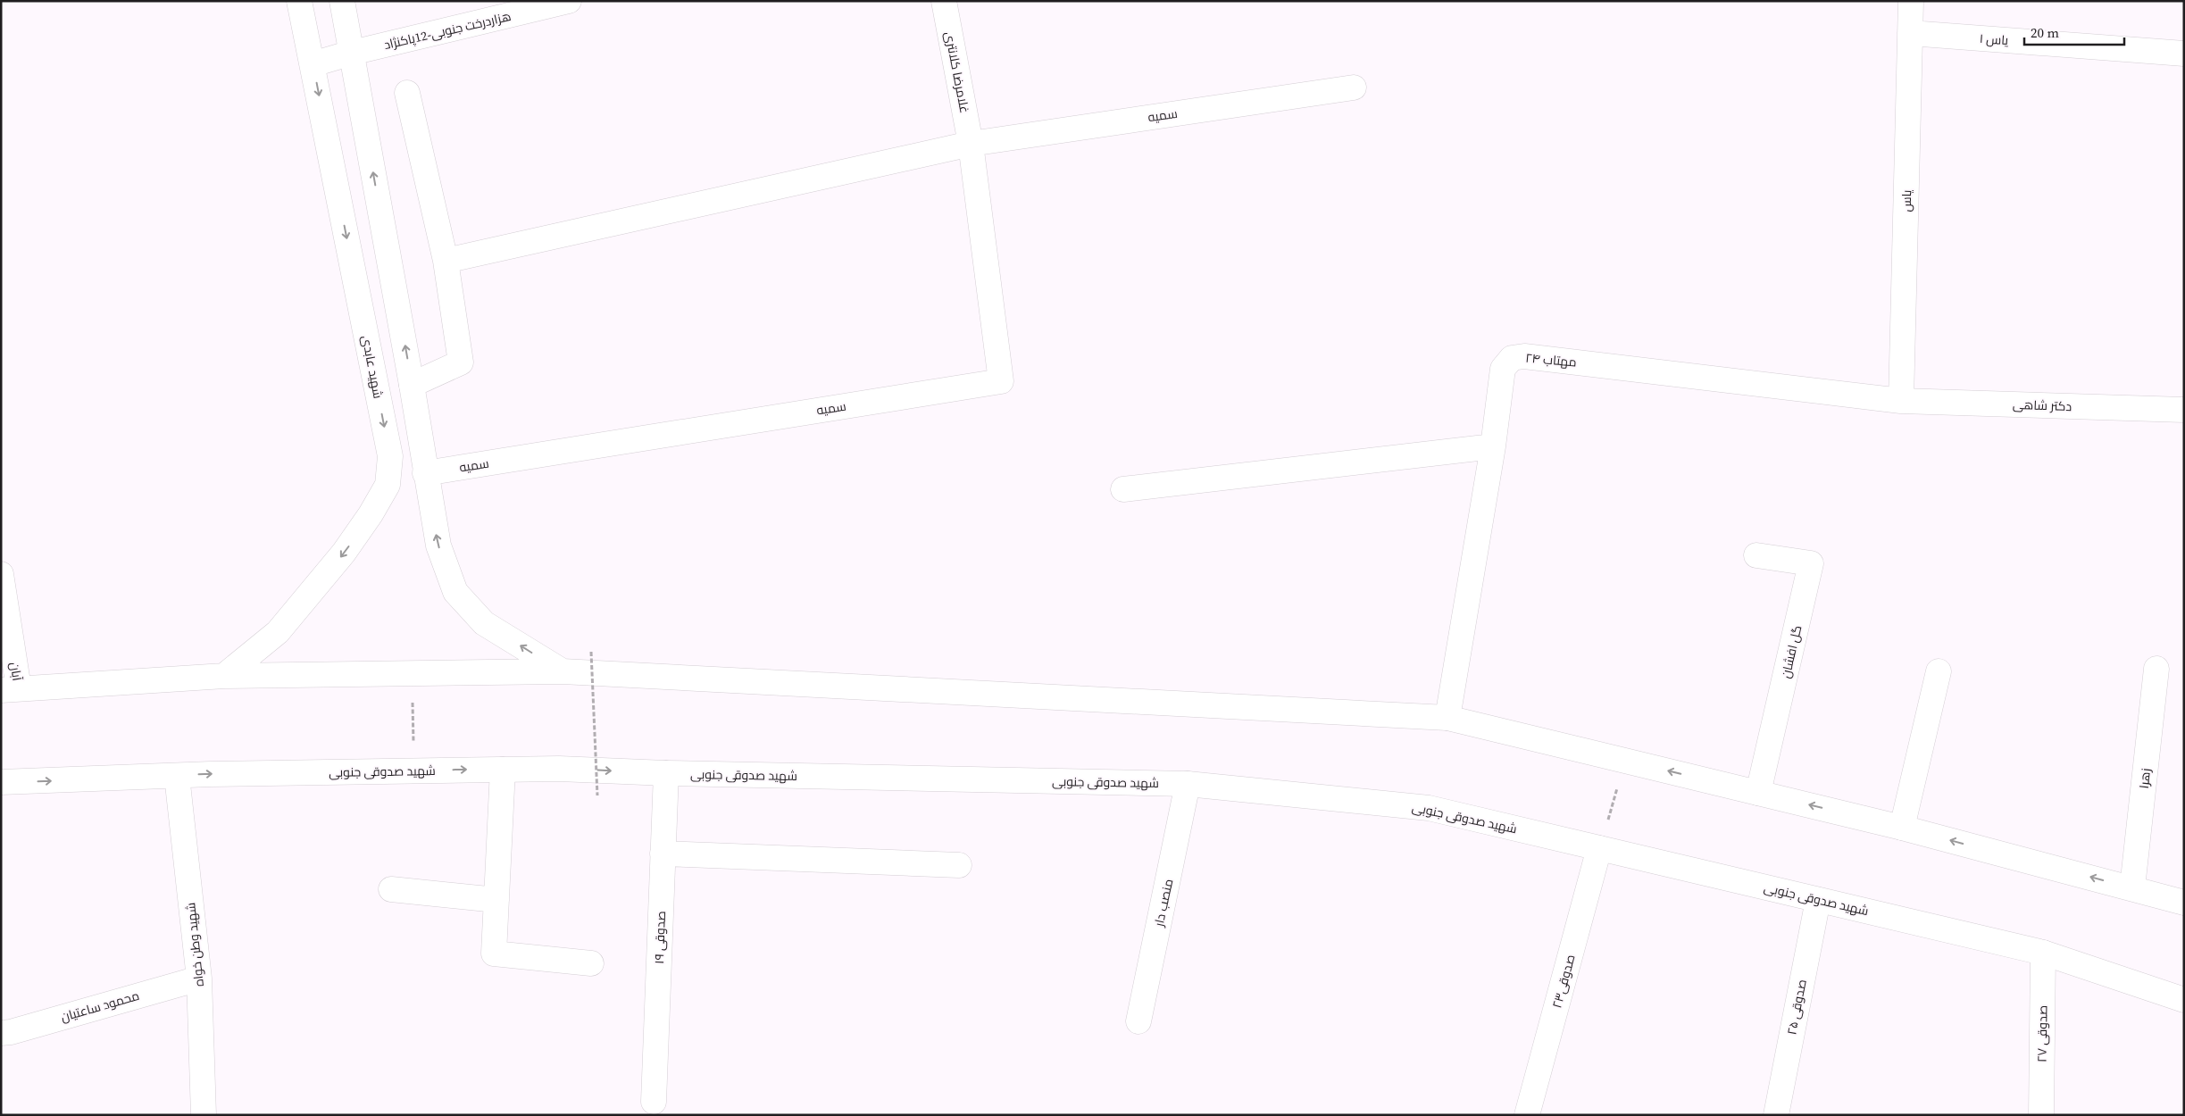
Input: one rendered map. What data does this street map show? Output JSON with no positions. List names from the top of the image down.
{
  "streets": {
    "street": [
      "هزاردرخت جنوبی-12پاکنژاد",
      "یاس ۱",
      "غلامرضا کلانتری",
      "سمیه",
      "یاس",
      "مهتاب ۲۴",
      "شهید عابدی",
      "دکتر شاهی",
      "گل افشان",
      "آبان",
      "شهید صدوقی جنوبی",
      "زهرا",
      "منصب دار",
      "صدوقی ۱۹",
      "شهید وطن خواه",
      "صدوقی۲۳",
      "محمود ساعتیان",
      "صدوقی ۲۵",
      "صدوقی ۲۷"
    ]
  },
  "crossings": [
    ["هزاردرخت جنوبی-12پاکنژاد", "شهید عابدی"],
    ["یاس ۱", "یاس"],
    ["غلامرضا کلانتری", "سمیه"],
    ["یاس", "مهتاب ۲۴"],
    ["یاس", "دکتر شاهی"],
    ["مهتاب ۲۴", "دکتر شاهی"],
    ["شهید صدوقی جنوبی", "منصب دار"],
    ["شهید صدوقی جنوبی", "صدوقی ۱۹"],
    ["شهید صدوقی جنوبی", "شهید وطن خواه"],
    ["شهید صدوقی جنوبی", "صدوقی۲۳"],
    ["شهید صدوقی جنوبی", "صدوقی ۲۵"],
    ["شهید صدوقی جنوبی", "صدوقی ۲۷"],
    ["شهید وطن خواه", "محمود ساعتیان"]
  ],
  "scale_bar": "20 m"
}
